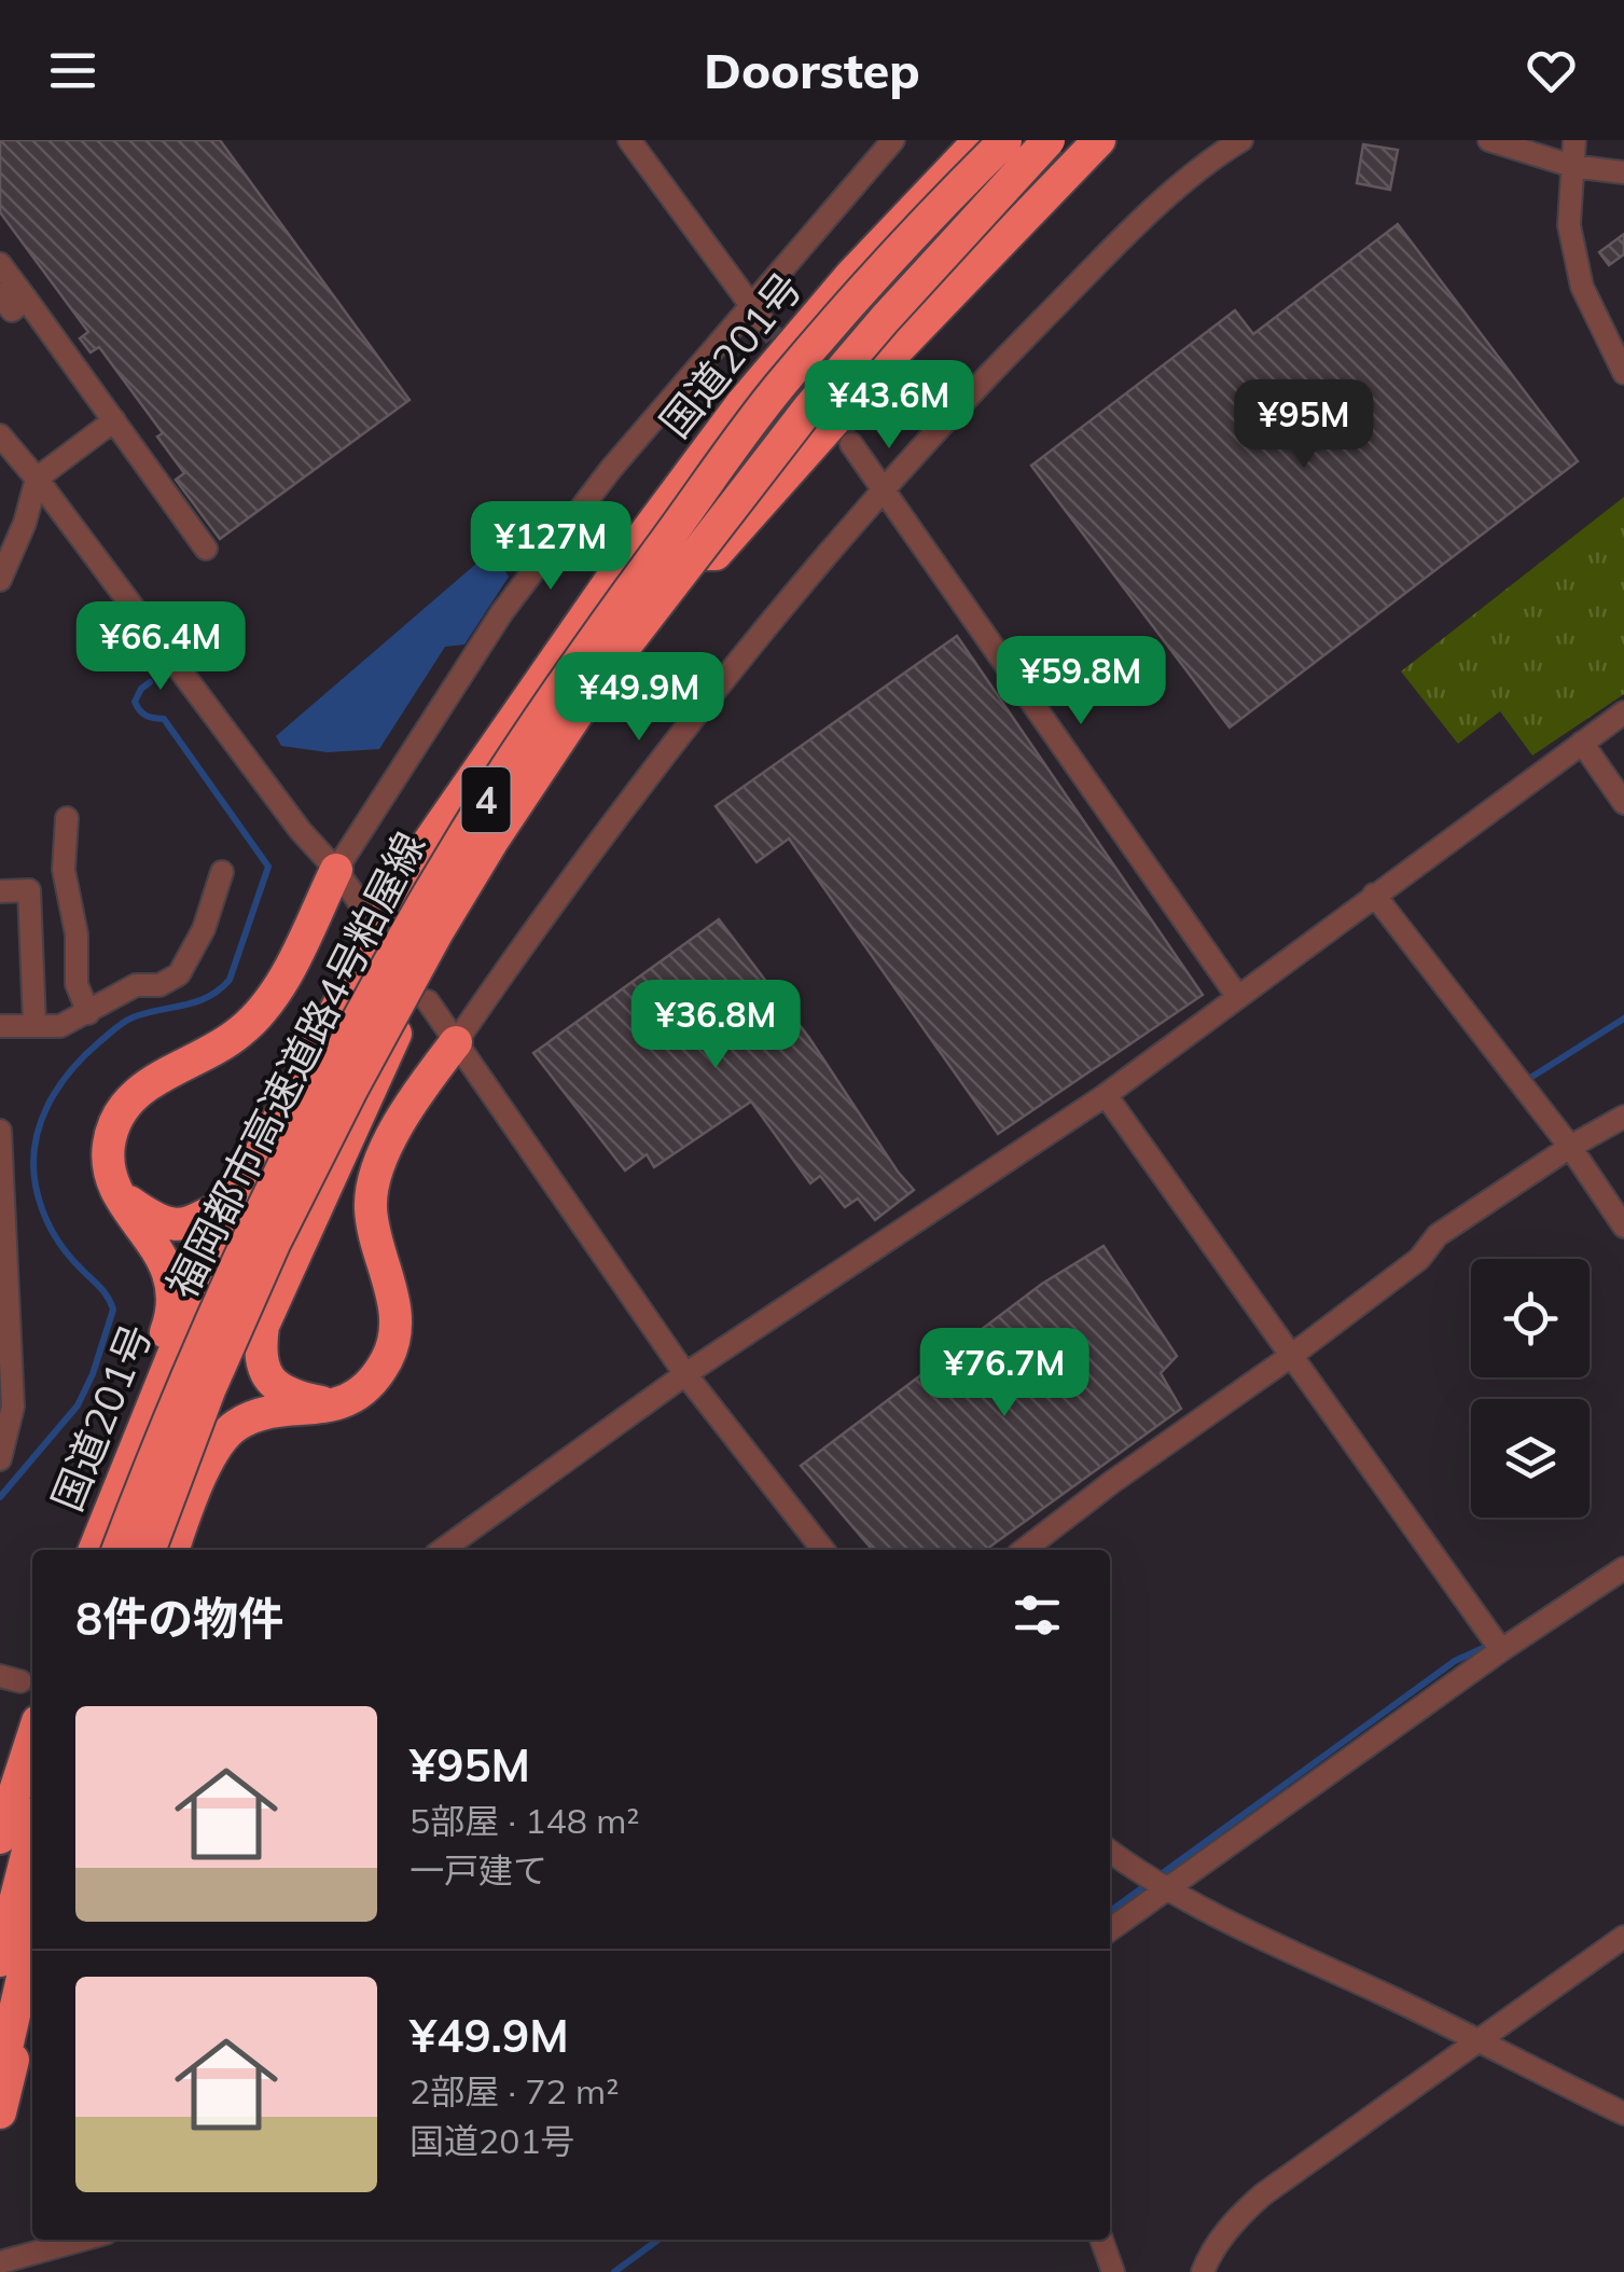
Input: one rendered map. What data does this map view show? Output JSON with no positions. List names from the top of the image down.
{
  "streets": {
    "highway": ["国道201号", "4", "福岡都市高速道路4号粕屋線"]
  },
  "page": {
    "header": "Doorstep",
    "price": [
      "¥43.6M",
      "¥95M",
      "¥127M",
      "¥66.4M",
      "¥59.8M",
      "¥49.9M",
      "¥36.8M",
      "¥76.7M"
    ],
    "heading": "8件の物件",
    "list": [
      {
        "name": "¥95M",
        "note": "5部屋 · 148 m² · 一戸建て"
      },
      {
        "name": "¥49.9M",
        "note": "2部屋 · 72 m² · 国道201号"
      }
    ]
  }
}
